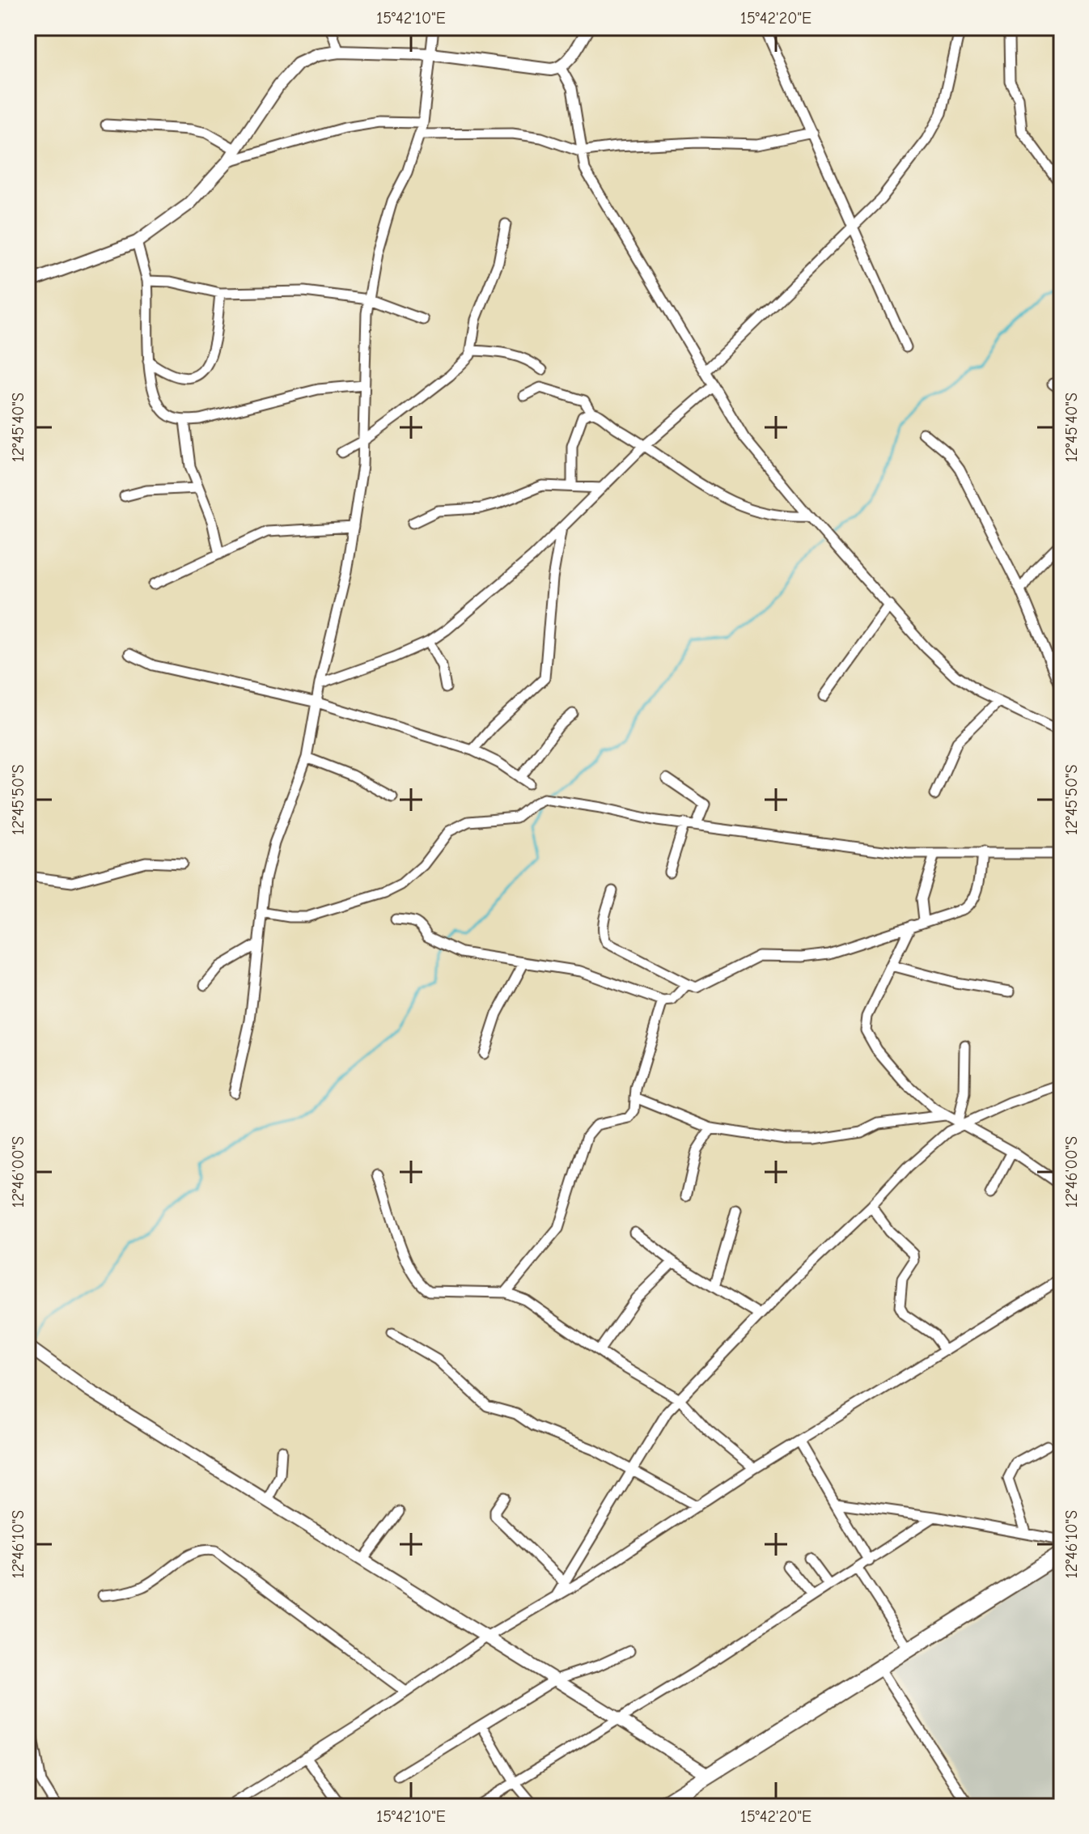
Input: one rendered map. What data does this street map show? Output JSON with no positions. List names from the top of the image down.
{
  "coordinates": [
    "15°42'10\"E",
    "15°42'20\"E",
    "12°45'40\"S",
    "12°45'50\"S",
    "12°46'00\"S",
    "12°46'10\"S"
  ]
}
